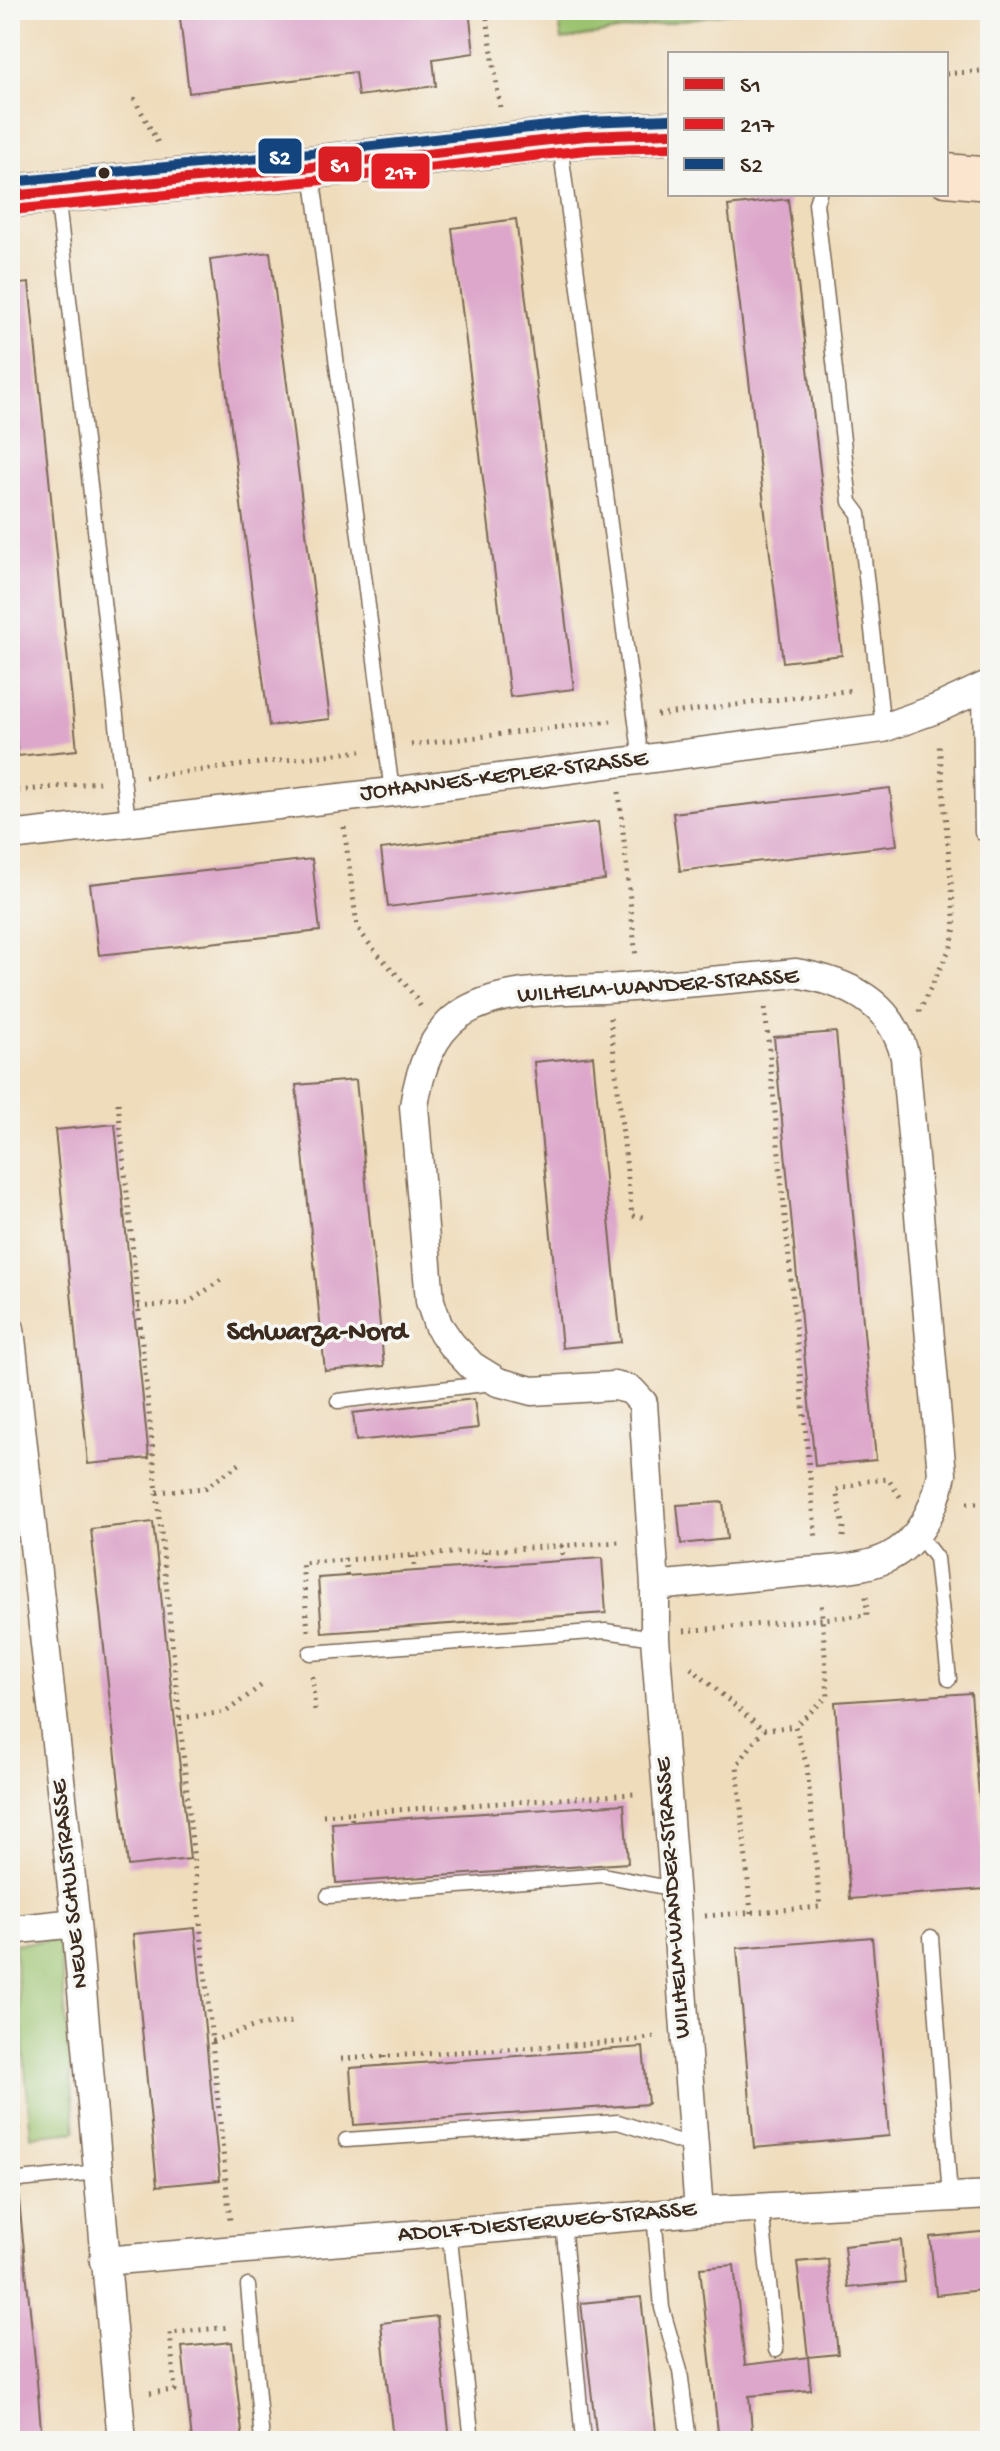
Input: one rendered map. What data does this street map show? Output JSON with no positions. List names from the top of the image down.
{
  "streets": {
    "street": [
      "JOHANNES-KEPLER-STRASSE",
      "WILHELM-WANDER-STRASSE",
      "NEUE SCHULSTRASSE",
      "ADOLF-DIESTERWEG-STRASSE"
    ]
  },
  "crossings": [
    ["WILHELM-WANDER-STRASSE", "ADOLF-DIESTERWEG-STRASSE"],
    ["NEUE SCHULSTRASSE", "ADOLF-DIESTERWEG-STRASSE"]
  ],
  "districts": ["Schwarza-Nord"],
  "lines": ["transit line S2", "transit line S1", "transit line 217"],
  "legend": ["S1", "217", "S2"]
}
